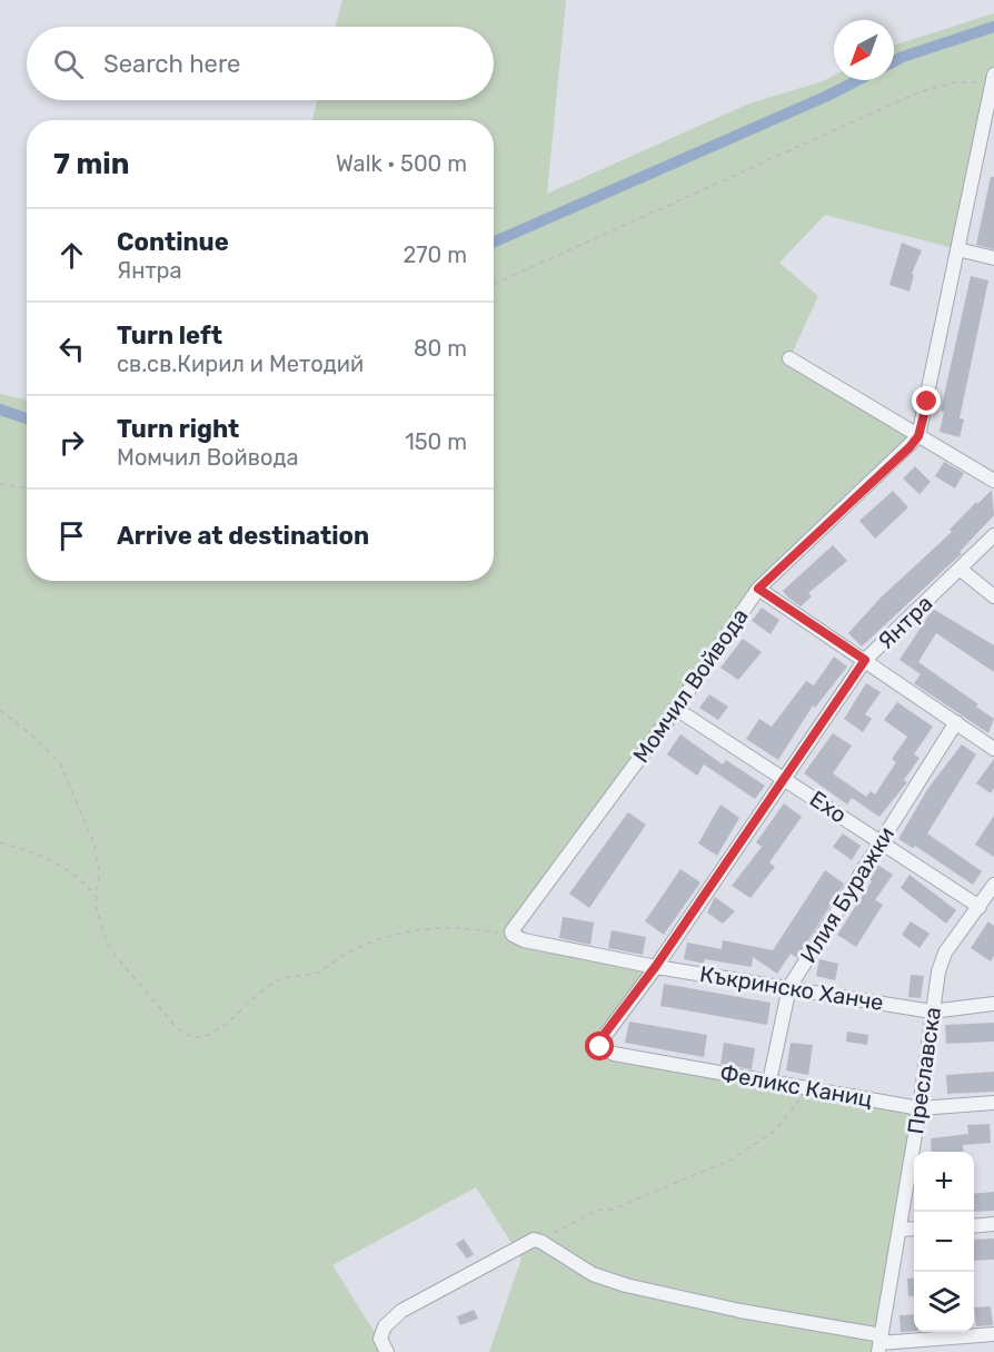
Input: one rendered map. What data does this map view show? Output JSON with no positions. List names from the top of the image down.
{
  "streets": {
    "street": [
      "Янтра",
      "Момчил Войвода",
      "Ехо",
      "Илия Буражки",
      "Къкринско Ханче",
      "Преславска",
      "Феликс Каниц"
    ]
  },
  "crossings": [
    ["Янтра", "Ехо"],
    ["Янтра", "Къкринско Ханче"],
    ["Янтра", "Феликс Каниц"],
    ["Момчил Войвода", "Ехо"],
    ["Момчил Войвода", "Къкринско Ханче"],
    ["Ехо", "Илия Буражки"],
    ["Ехо", "Преславска"],
    ["Илия Буражки", "Къкринско Ханче"],
    ["Илия Буражки", "Феликс Каниц"],
    ["Къкринско Ханче", "Преславска"],
    ["Преславска", "Феликс Каниц"]
  ],
  "north": "bottom left",
  "page": {
    "search": "Search here",
    "heading": ["7 min", "Walk · 500 m"],
    "list": [
      ["Continue", "Янтра", "270 m"],
      ["Turn left", "св.св.Кирил и Методий", "80 m"],
      ["Turn right", "Момчил Войвода", "150 m"],
      "Arrive at destination"
    ],
    "map_buttons": ["+", "−"]
  }
}
